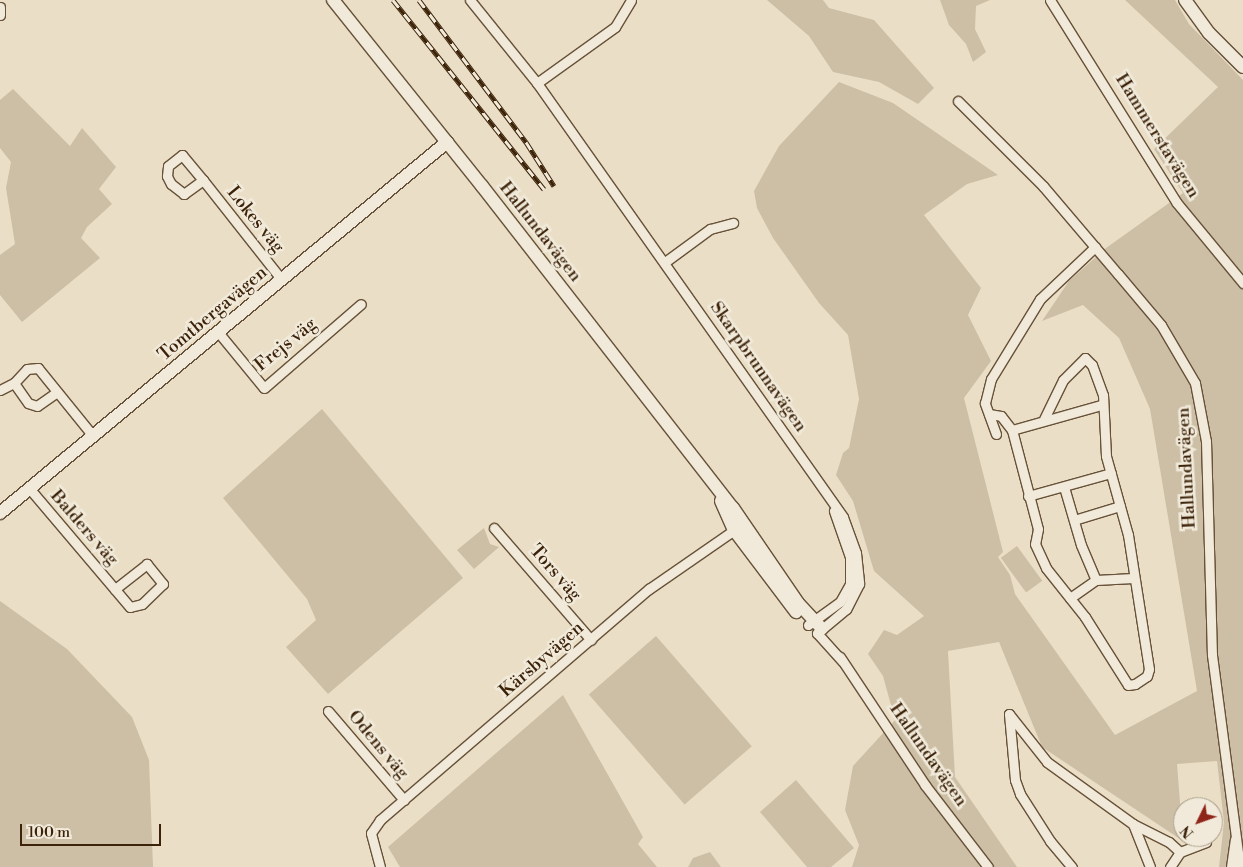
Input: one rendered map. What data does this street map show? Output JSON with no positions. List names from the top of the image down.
{
  "streets": {
    "main road": ["Hallundavägen", "Tomtbergavägen"],
    "street": [
      "Hammerstavägen",
      "Lokes väg",
      "Frejs väg",
      "Skarpbrunnavägen",
      "Balders väg",
      "Tors väg",
      "Kärsbyvägen",
      "Odens väg"
    ]
  },
  "crossings": [
    ["Lokes väg", "Tomtbergavägen"],
    ["Hallundavägen", "Tomtbergavägen"],
    ["Hallundavägen", "Skarpbrunnavägen"],
    ["Hallundavägen", "Kärsbyvägen"],
    ["Tomtbergavägen", "Frejs väg"],
    ["Tomtbergavägen", "Balders väg"],
    ["Tors väg", "Kärsbyvägen"],
    ["Kärsbyvägen", "Odens väg"]
  ],
  "scale_bar": "100 m",
  "north": "bottom left"
}
